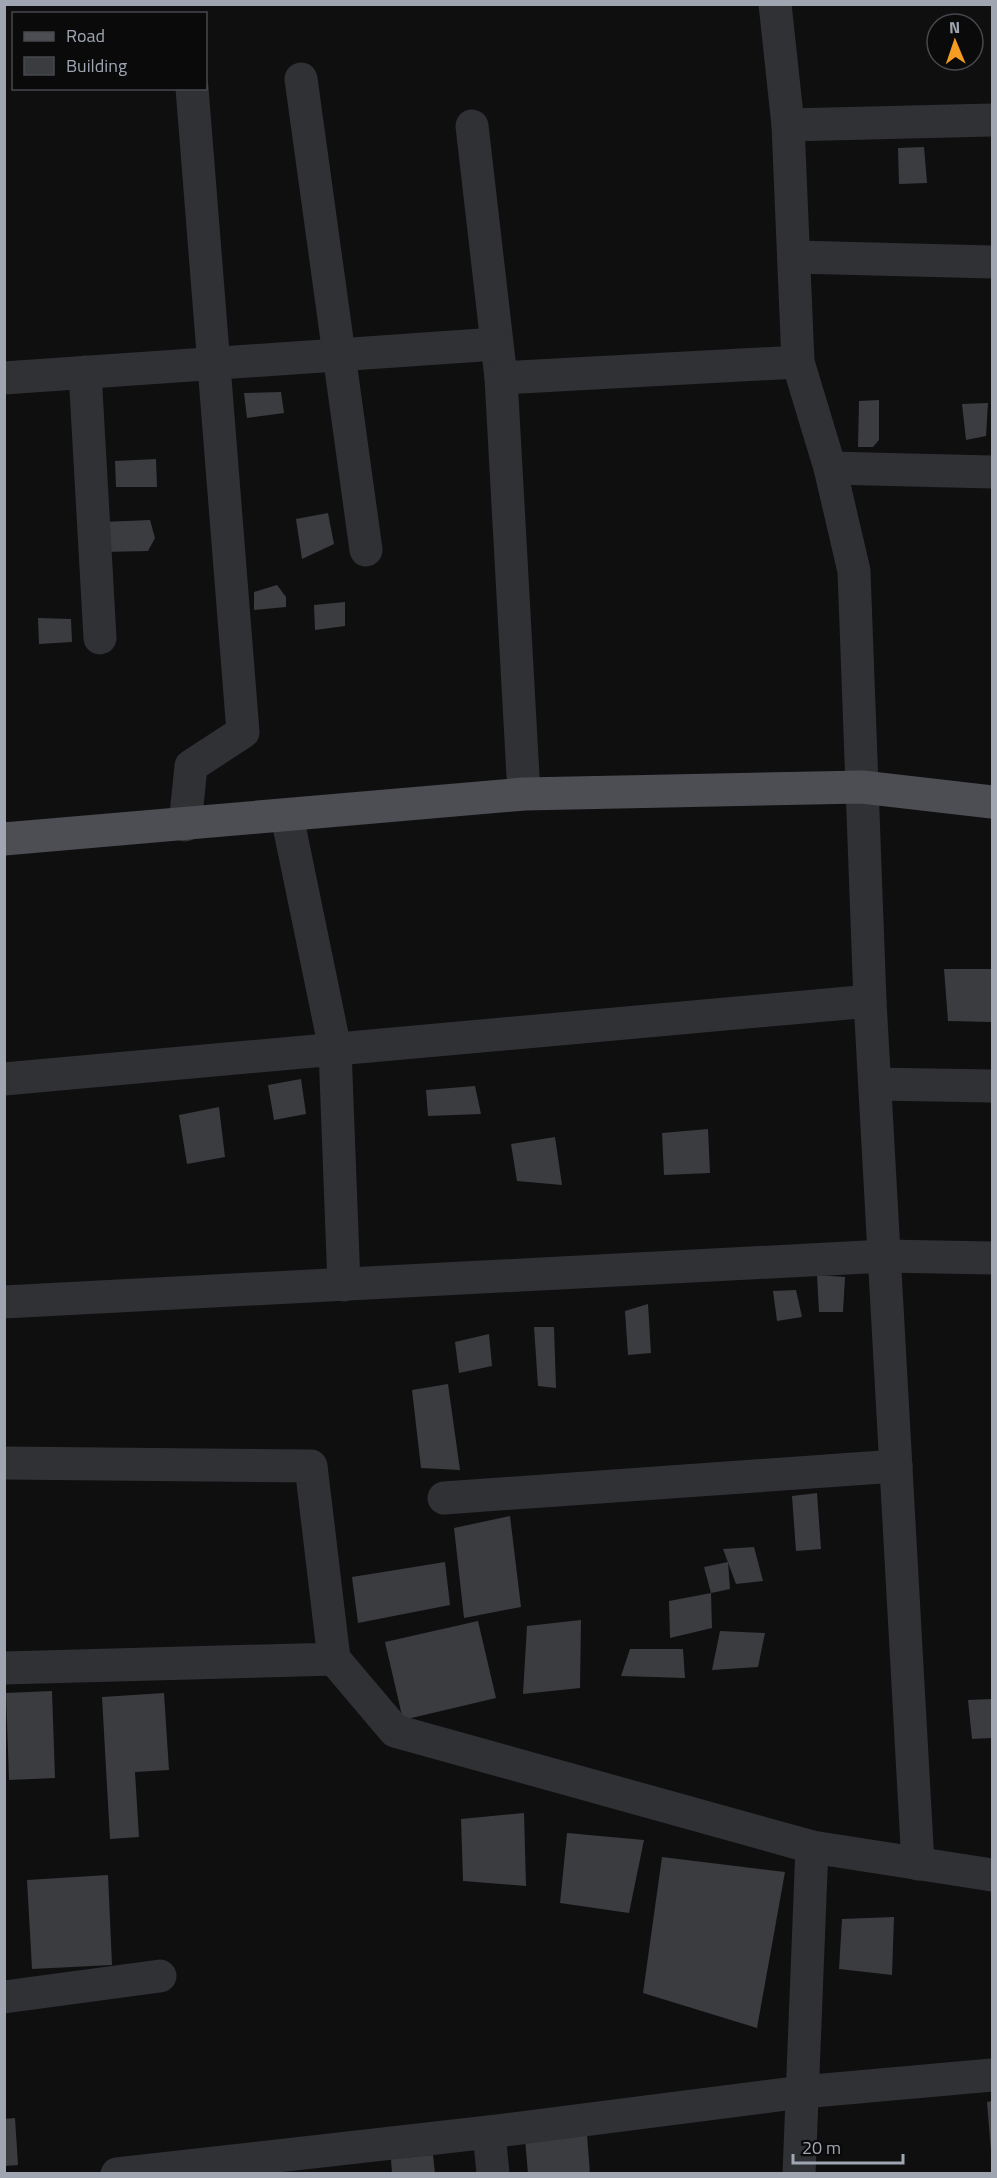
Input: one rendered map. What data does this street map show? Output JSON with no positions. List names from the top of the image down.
{
  "legend": ["Road", "Building"],
  "scale_bar": "20 m",
  "north": "top"
}
